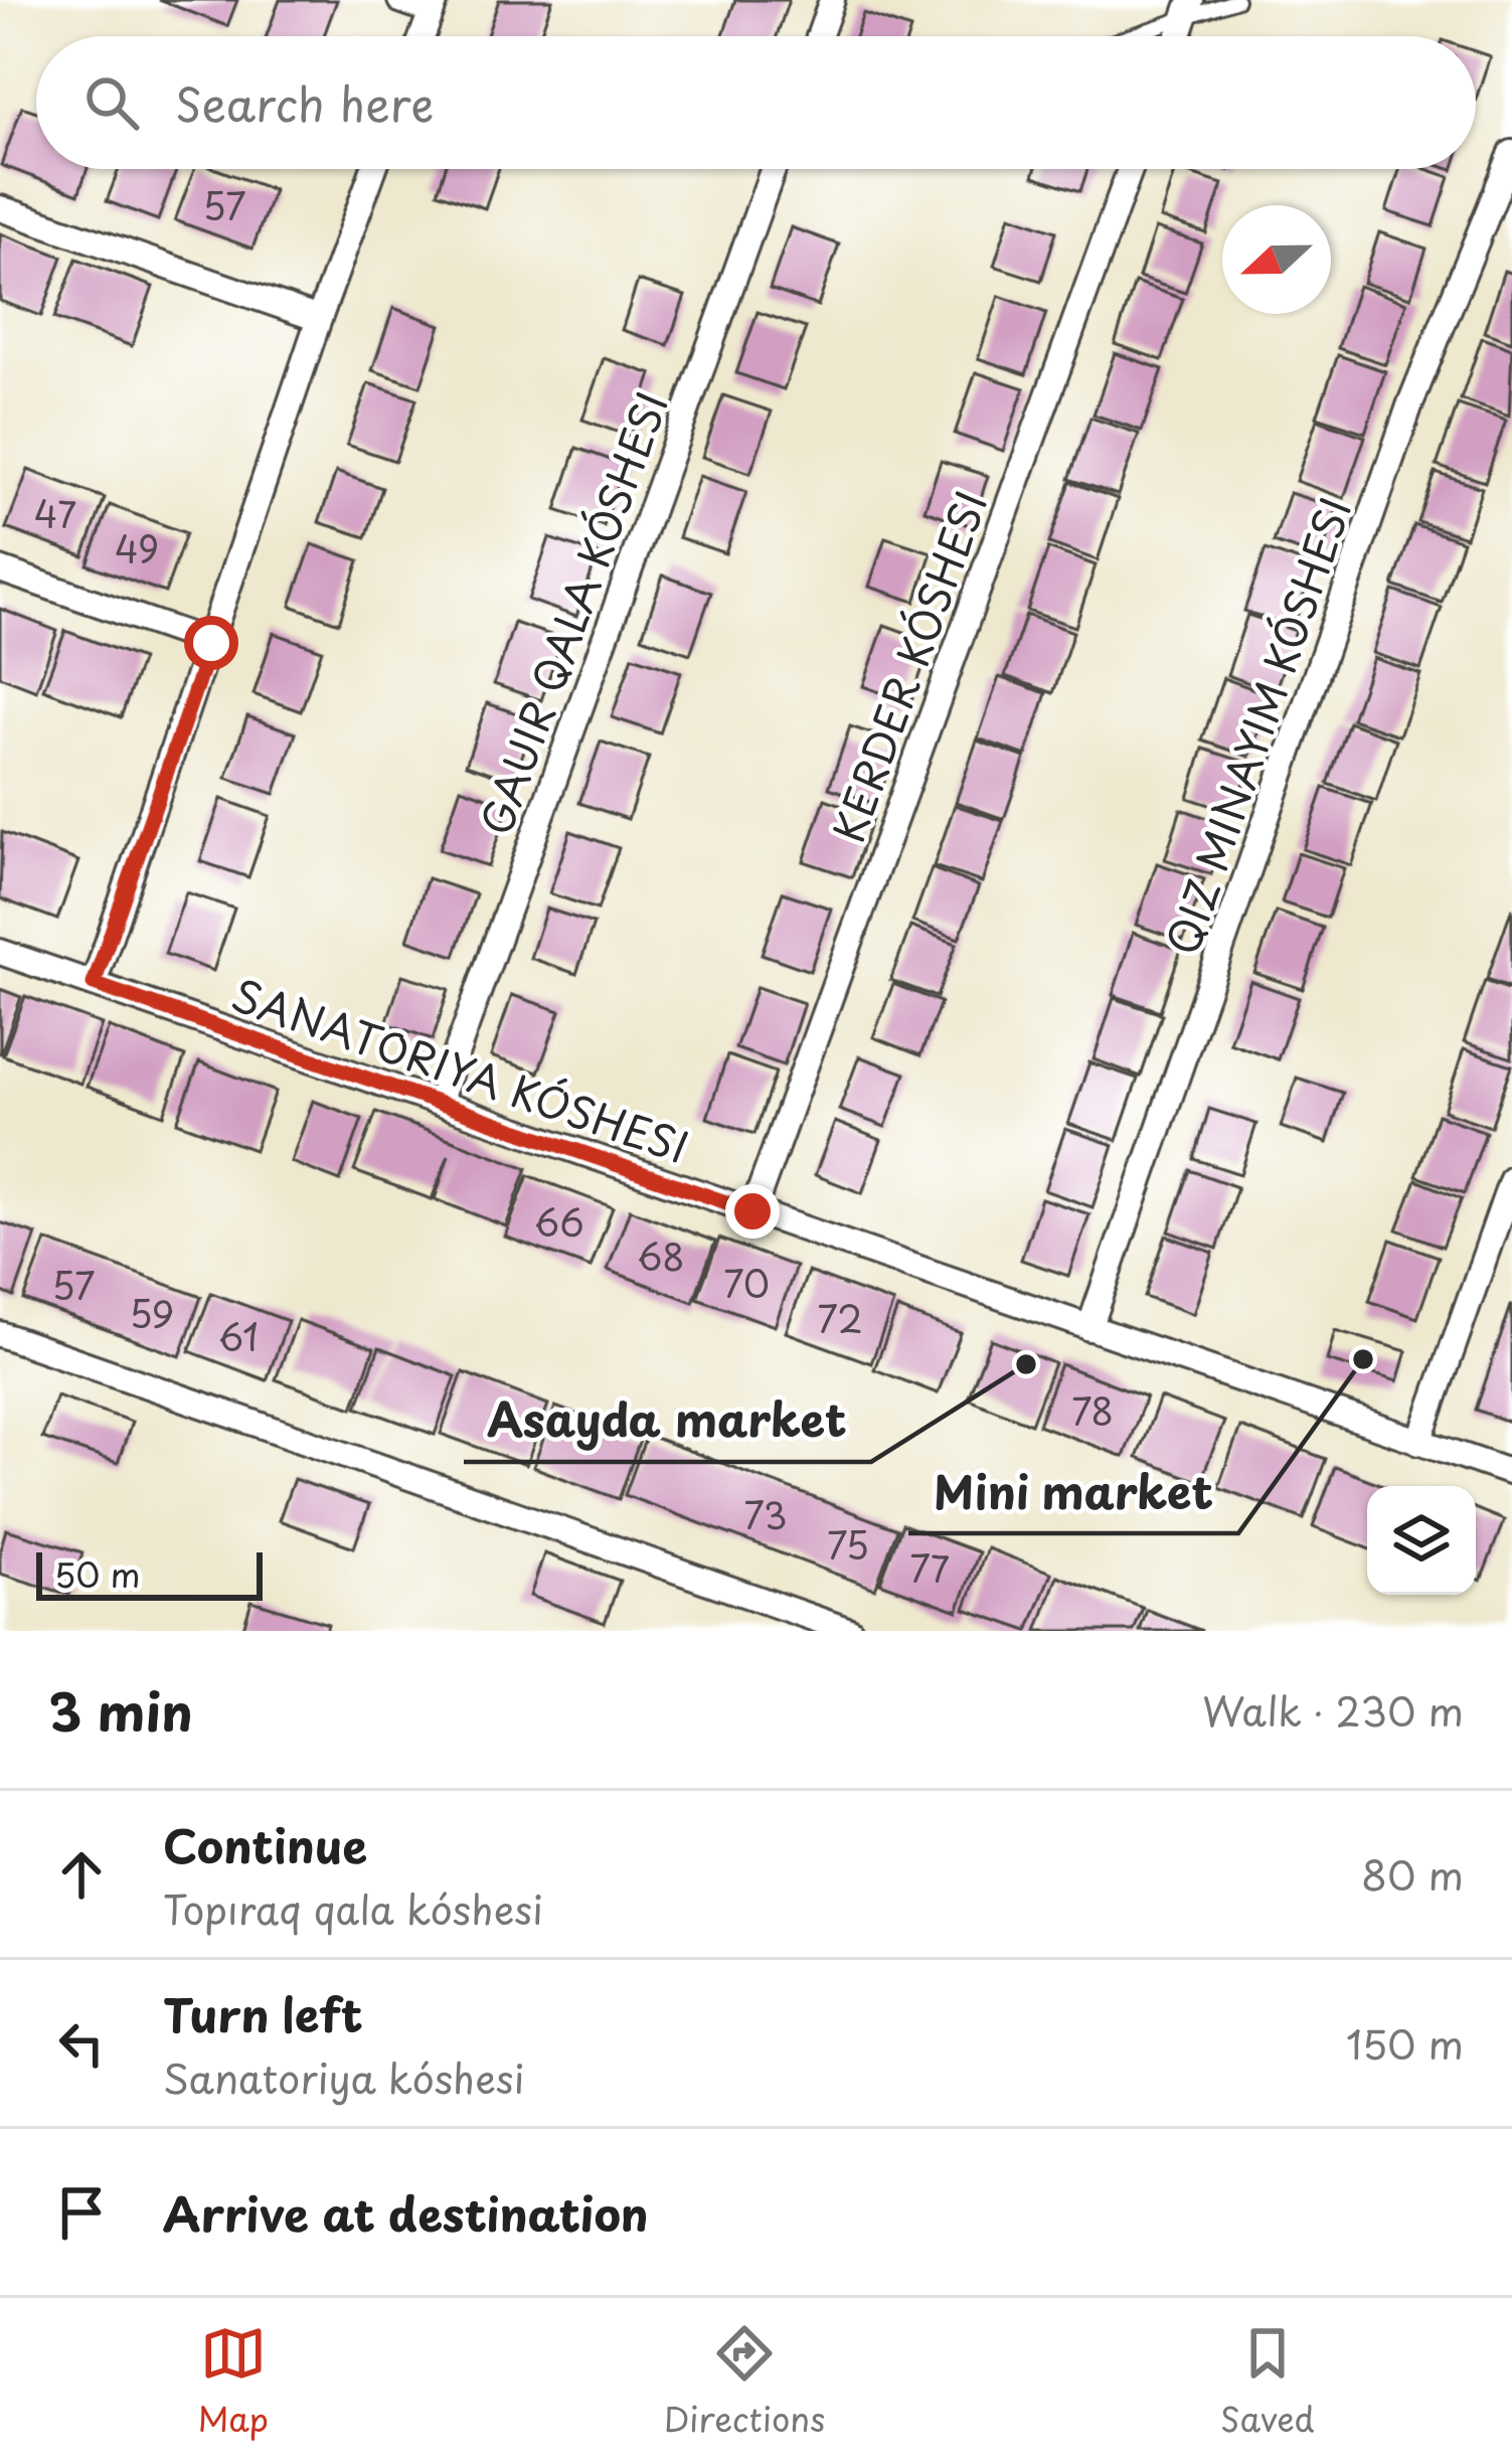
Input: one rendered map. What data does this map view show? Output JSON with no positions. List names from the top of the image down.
{
  "streets": {
    "street": ["GAUIR QALA KÓSHESI", "KERDER KÓSHESI", "SANATORIYA KÓSHESI"]
  },
  "crossings": [
    ["GAUIR QALA KÓSHESI", "SANATORIYA KÓSHESI"],
    ["KERDER KÓSHESI", "SANATORIYA KÓSHESI"]
  ],
  "places": ["Mini market", "Asayda market"],
  "house_numbers": [
    "57",
    "47",
    "49",
    "66",
    "68",
    "70",
    "57",
    "59",
    "72",
    "61",
    "78",
    "73",
    "75",
    "77"
  ],
  "scale_bar": "50 m",
  "north": "left",
  "page": {
    "search": "Search here",
    "scale": "50 m",
    "heading": ["3 min", "Walk · 230 m"],
    "list": [
      ["Continue", "Topıraq qala kóshesi", "80 m"],
      ["Turn left", "Sanatoriya kóshesi", "150 m"],
      "Arrive at destination"
    ],
    "nav": ["Map", "Directions", "Saved"]
  }
}
